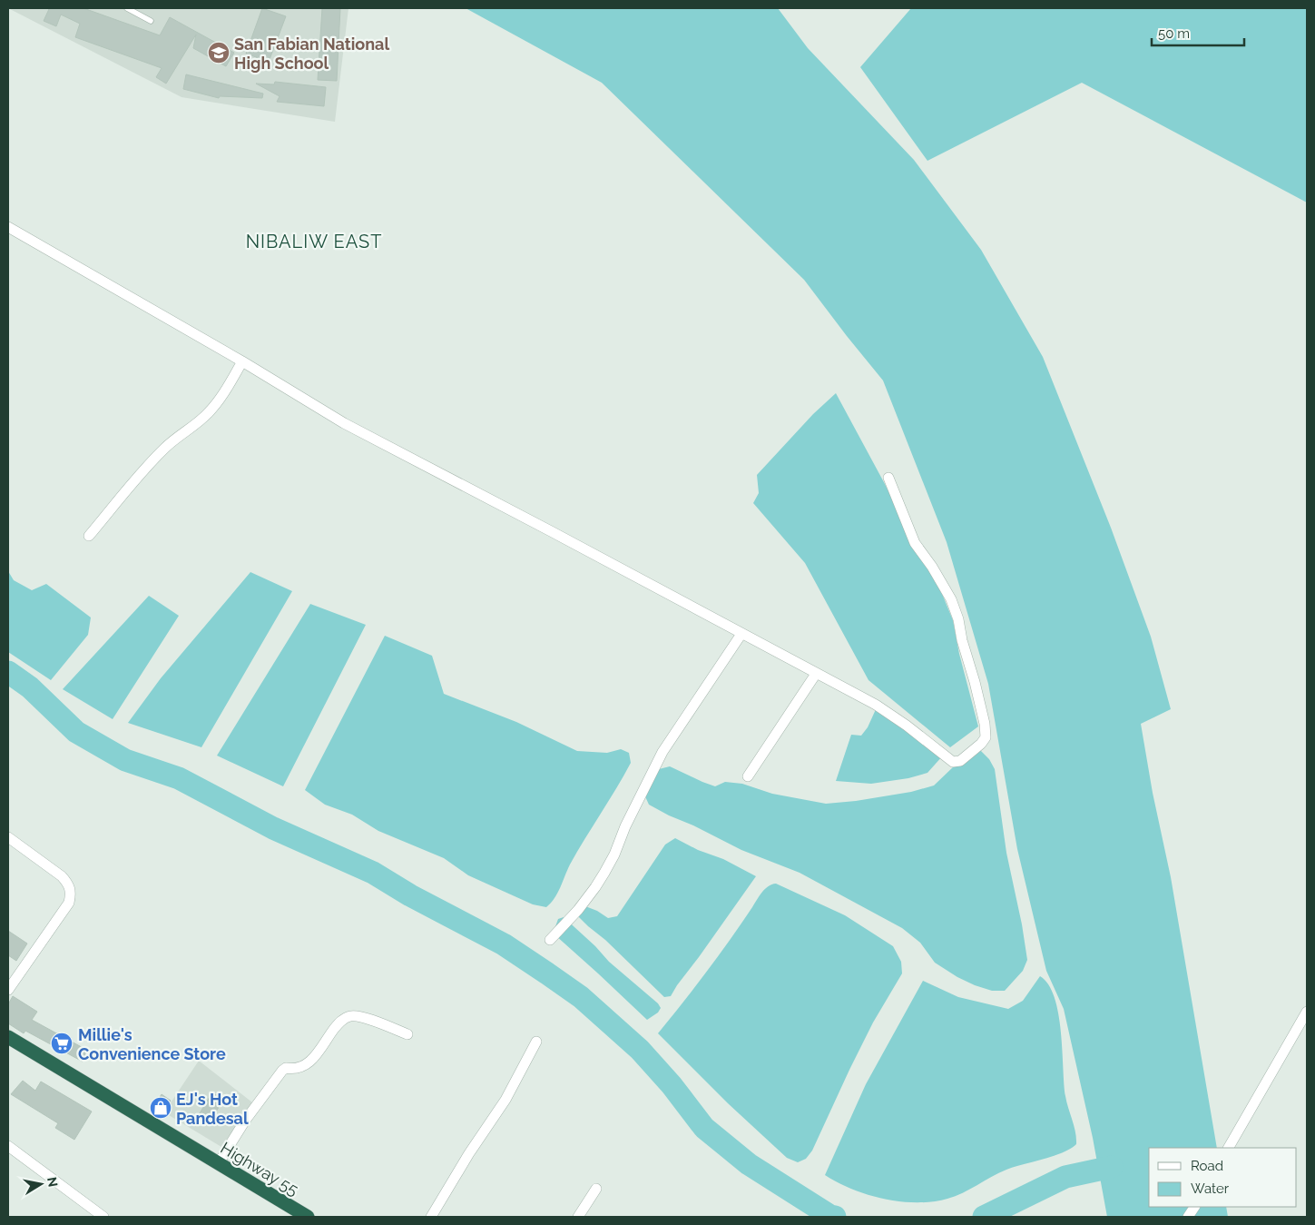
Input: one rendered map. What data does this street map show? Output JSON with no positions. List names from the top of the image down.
{
  "streets": {
    "highway": ["Highway 55"]
  },
  "districts": ["NIBALIW EAST"],
  "places": {
    "school or university": ["San Fabian National High School"],
    "supermarket": ["Millie's Convenience Store"],
    "shop": ["EJ's Hot Pandesal"]
  },
  "legend": ["Road", "Water"],
  "scale_bar": "50 m",
  "north": "right"
}
